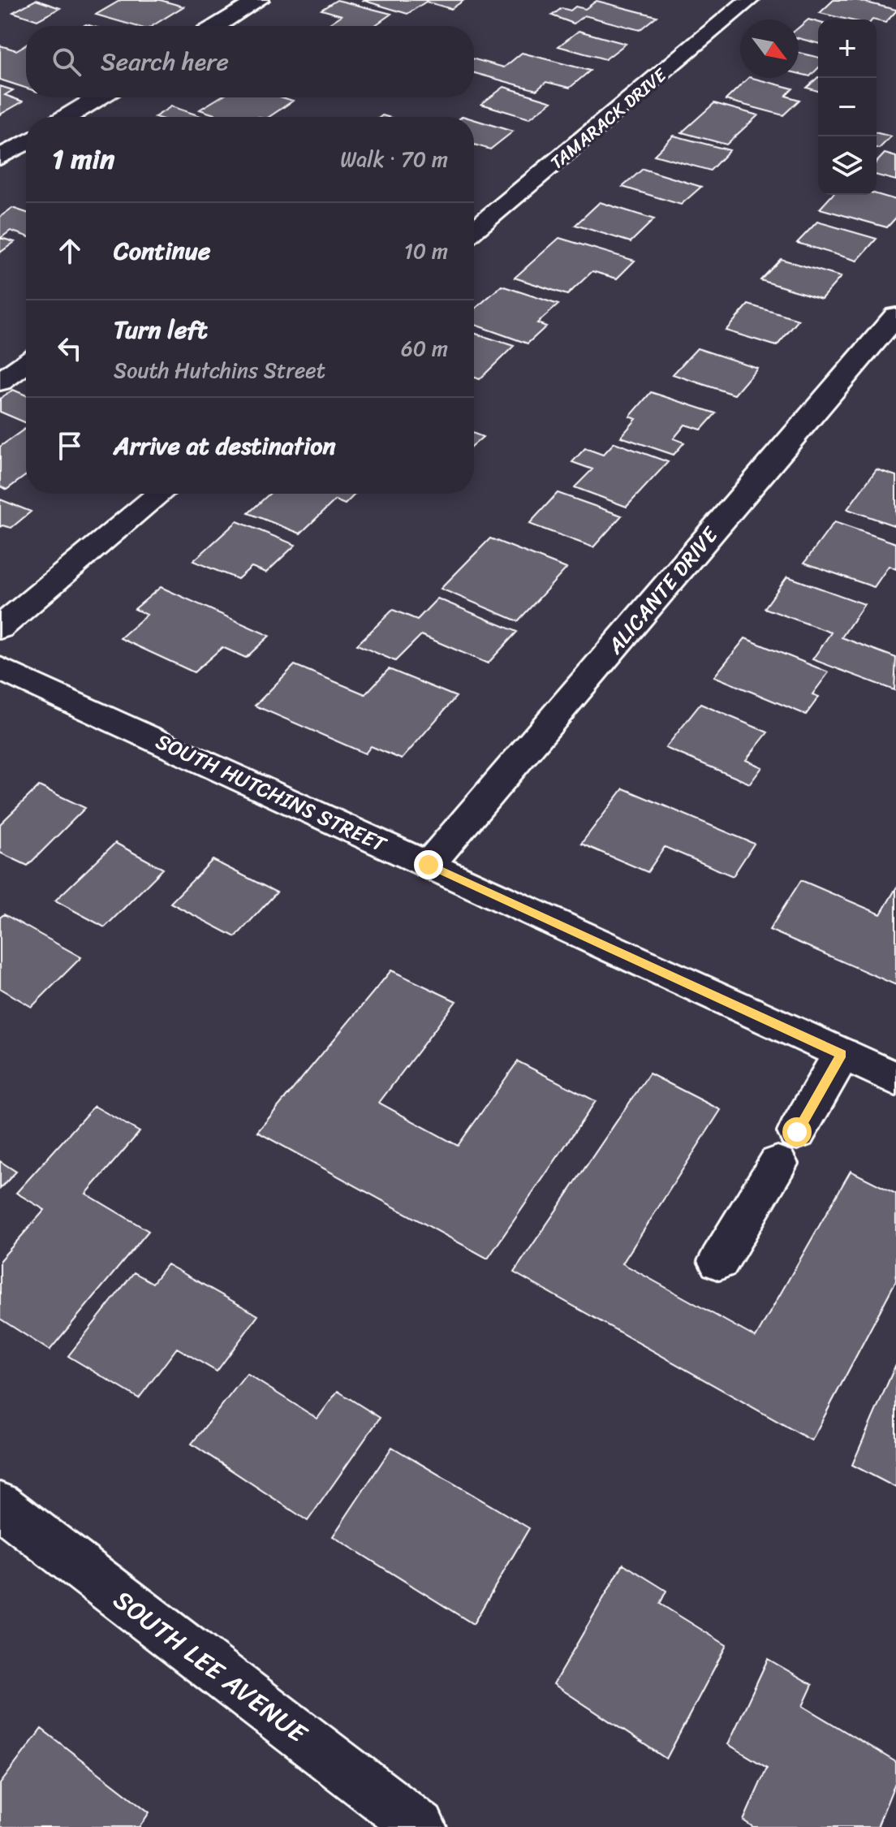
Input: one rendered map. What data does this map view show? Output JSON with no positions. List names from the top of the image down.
{
  "streets": {
    "street": [
      "TAMARACK DRIVE",
      "ALICANTE DRIVE",
      "SOUTH HUTCHINS STREET",
      "SOUTH LEE AVENUE"
    ]
  },
  "crossings": [
    ["ALICANTE DRIVE", "SOUTH HUTCHINS STREET"]
  ],
  "north": "bottom right",
  "page": {
    "map_buttons": ["+", "−"],
    "search": "Search here",
    "heading": ["1 min", "Walk · 70 m"],
    "list": [
      ["Continue", "10 m"],
      ["Turn left", "South Hutchins Street", "60 m"],
      "Arrive at destination"
    ]
  }
}
